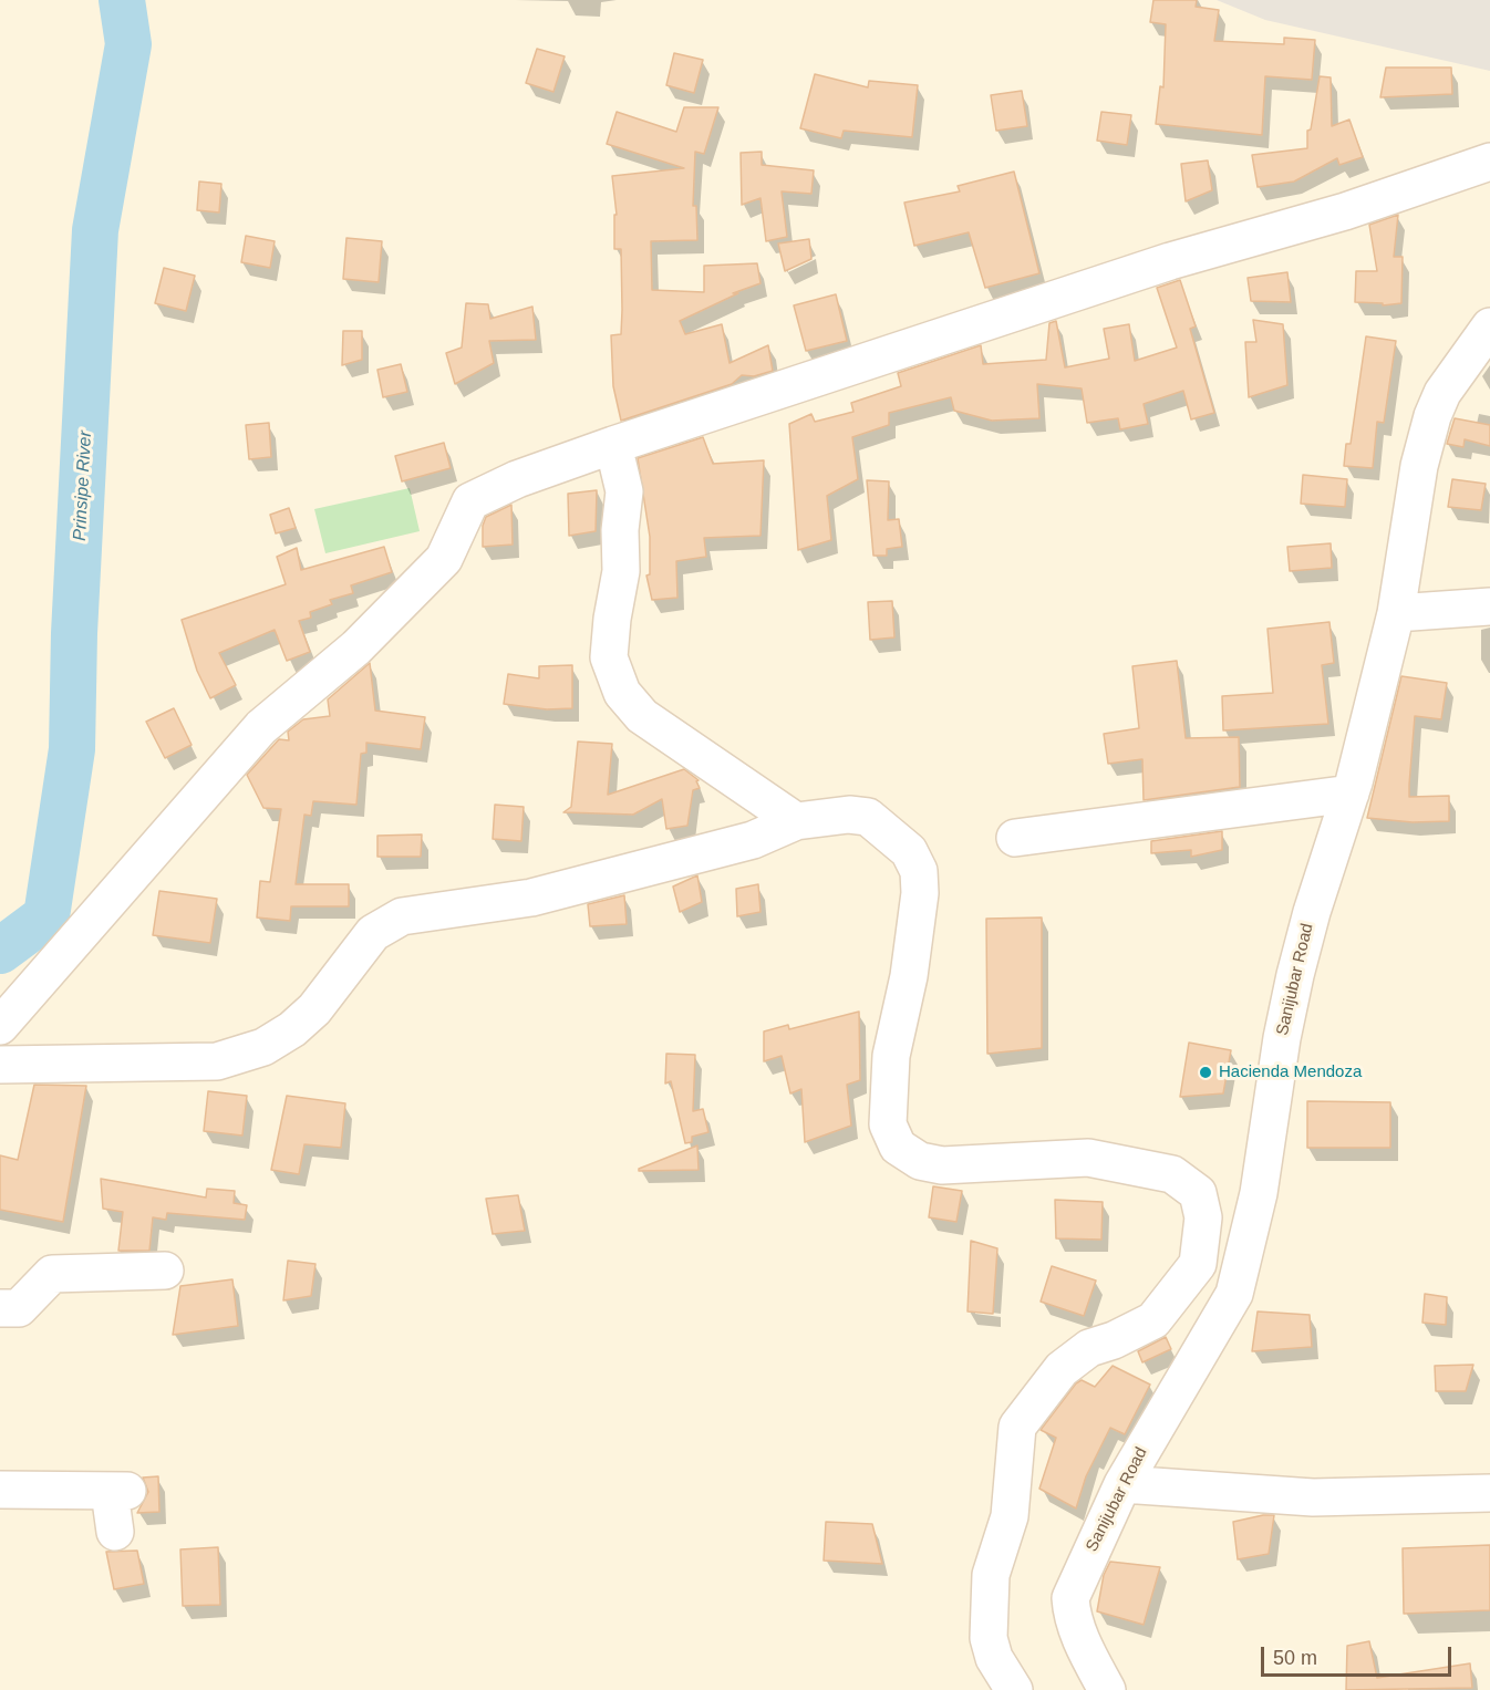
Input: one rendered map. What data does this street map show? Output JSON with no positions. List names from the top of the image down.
{
  "streets": {
    "street": ["Sanijubar Road"]
  },
  "water": ["Prinsipe River"],
  "places": ["Hacienda Mendoza"],
  "scale_bar": "50 m"
}
